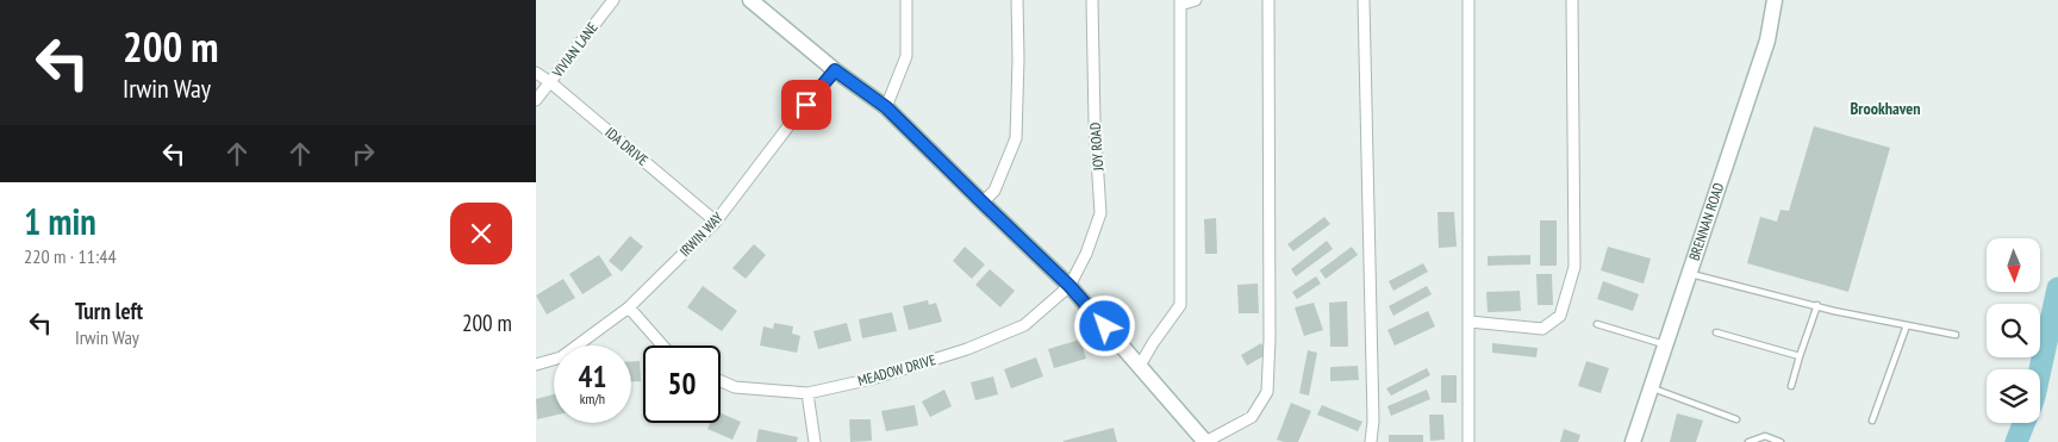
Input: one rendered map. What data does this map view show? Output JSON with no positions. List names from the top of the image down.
{
  "streets": {
    "main road": ["BRENNAN ROAD"],
    "street": [
      "VIVIAN LANE",
      "IDA DRIVE",
      "JOY ROAD",
      "IRWIN WAY",
      "MEADOW DRIVE"
    ]
  },
  "crossings": [
    ["VIVIAN LANE", "IDA DRIVE"],
    ["IDA DRIVE", "IRWIN WAY"],
    ["JOY ROAD", "MEADOW DRIVE"]
  ],
  "districts": ["Brookhaven"],
  "north": "bottom",
  "page": {
    "turn": ["200 m", "Irwin Way"],
    "heading": ["1 min", "220 m · 11:44"],
    "list": [
      {
        "name": "Turn left",
        "note": "Irwin Way",
        "value": "200 m"
      }
    ],
    "speed": "41 km/h",
    "limit": "50"
  }
}
